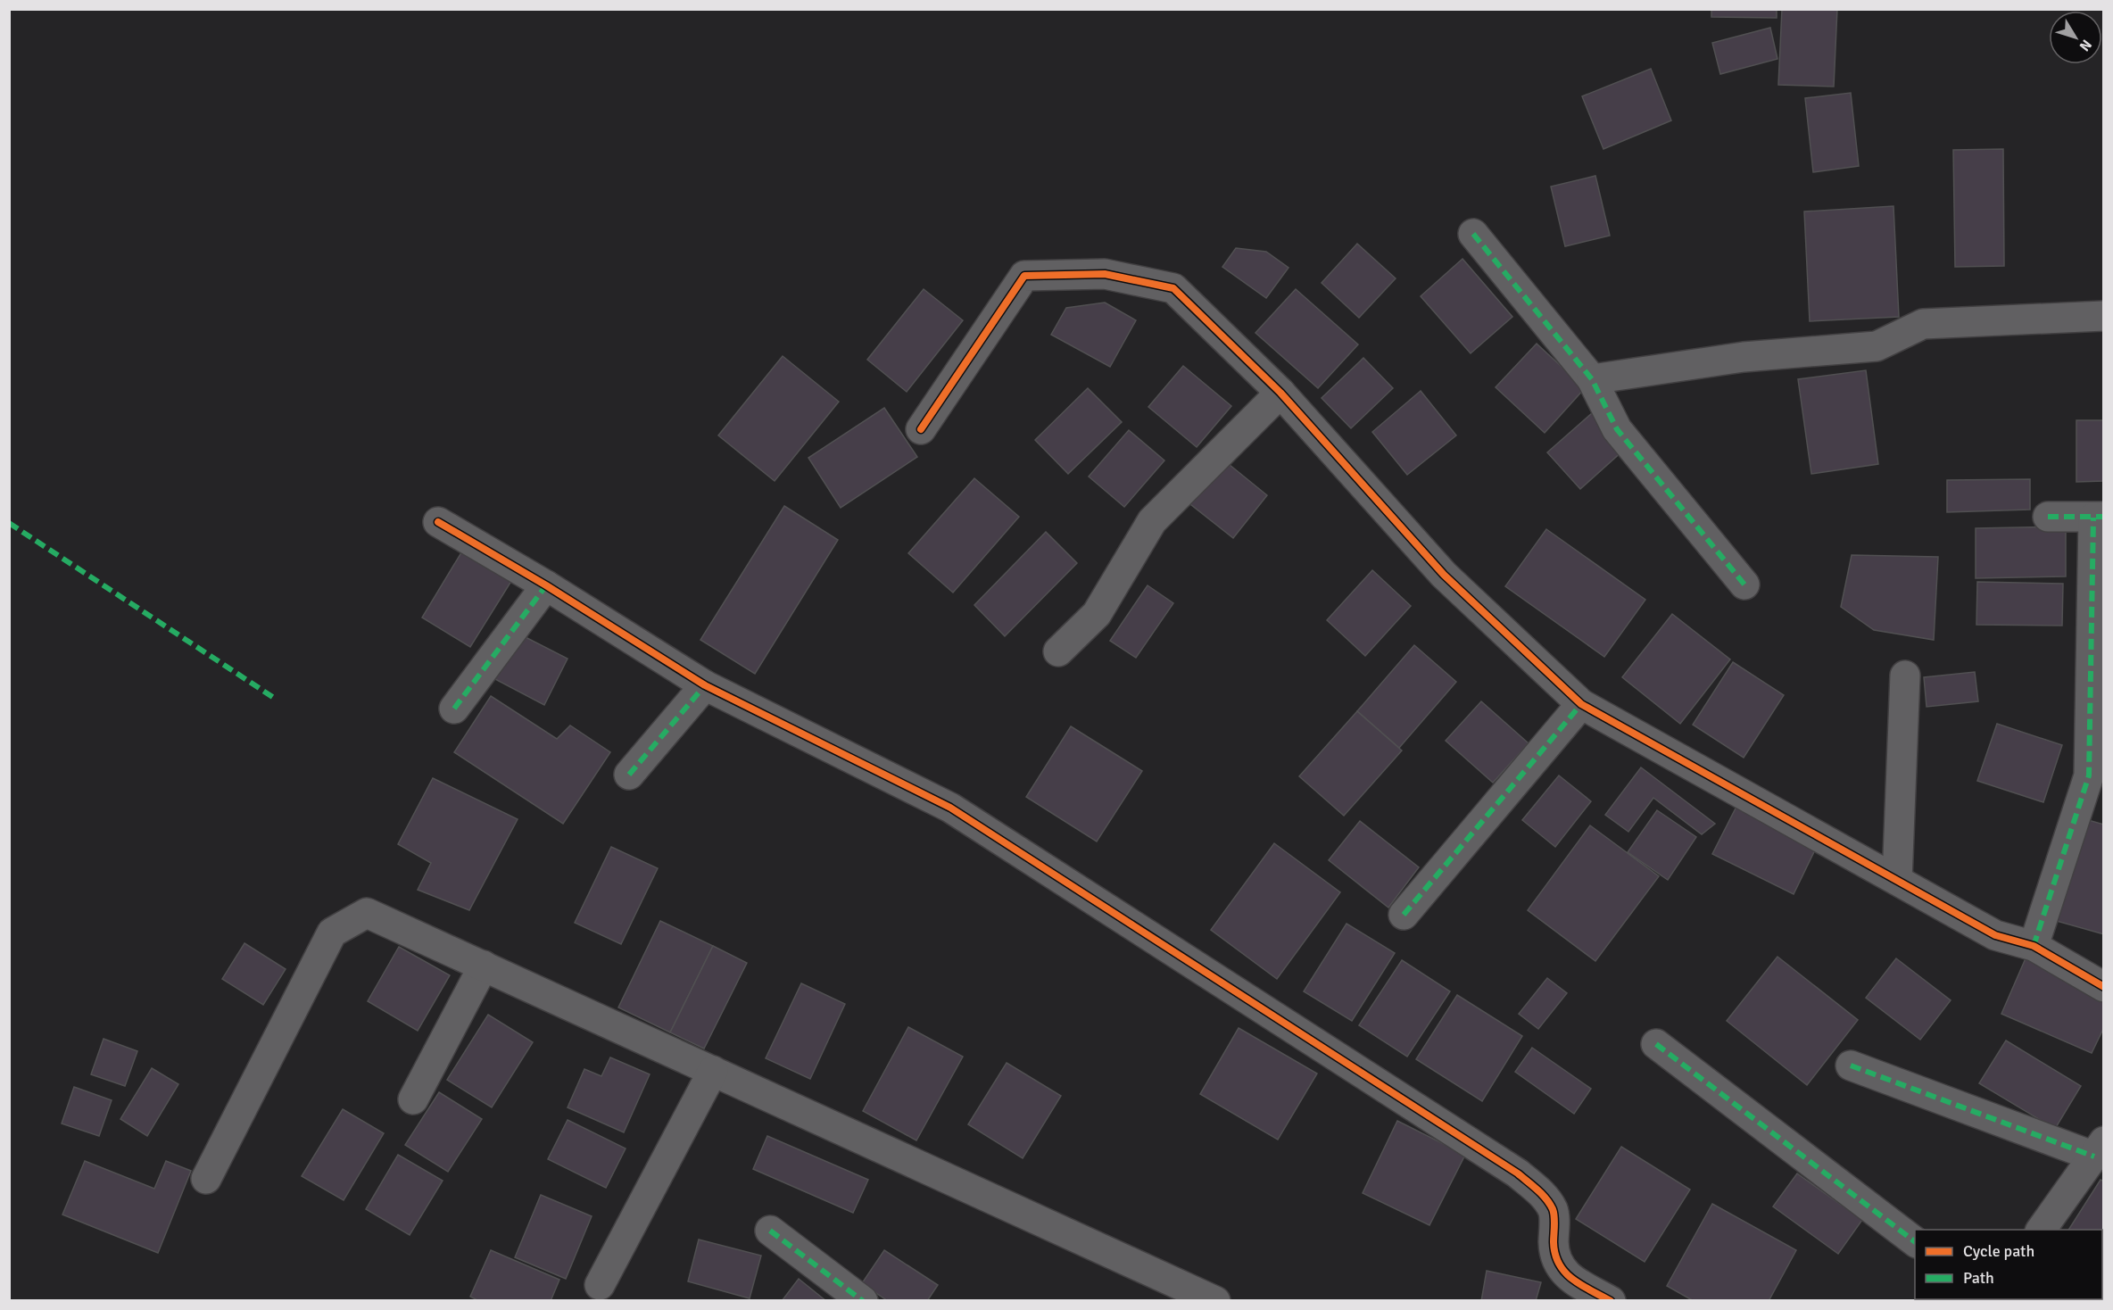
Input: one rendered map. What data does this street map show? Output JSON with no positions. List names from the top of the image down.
{
  "legend": ["Cycle path", "Path"],
  "north": "bottom right"
}
